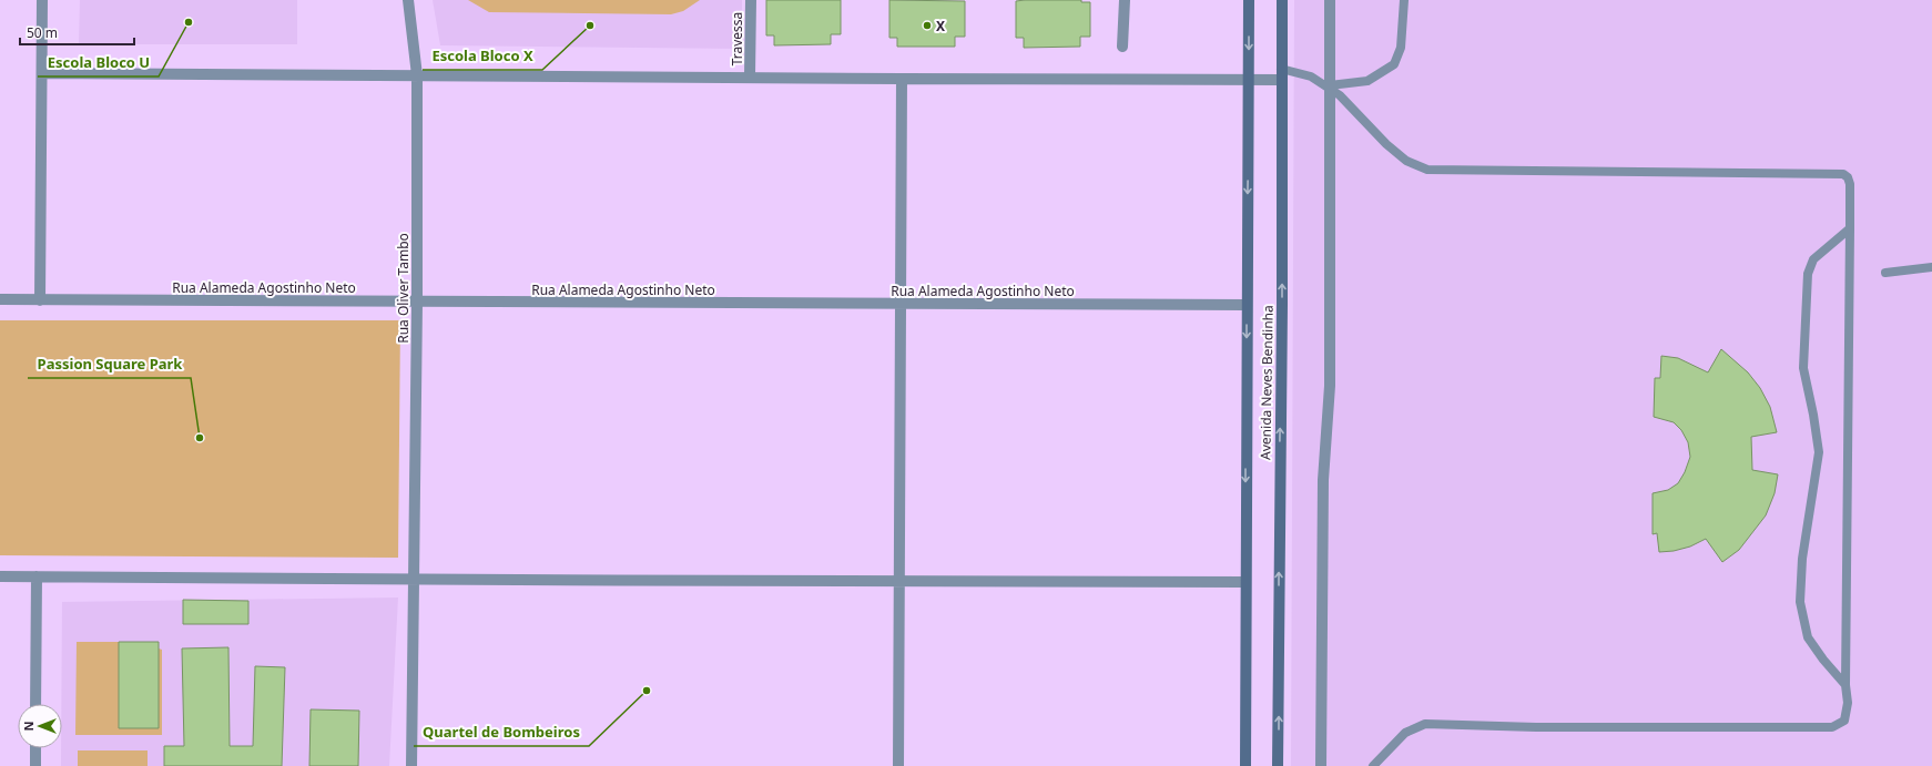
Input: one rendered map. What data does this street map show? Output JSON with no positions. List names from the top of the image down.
{
  "streets": {
    "street": [
      "Travessa",
      "Rua Alameda Agostinho Neto",
      "Rua Oliver Tambo",
      "Avenida Neves Bendinha"
    ]
  },
  "crossings": [
    ["Rua Alameda Agostinho Neto", "Rua Oliver Tambo"],
    ["Rua Alameda Agostinho Neto", "Avenida Neves Bendinha"]
  ],
  "places": [
    "Escola Bloco U",
    "Escola Bloco X",
    "X",
    "Passion Square Park",
    "Quartel de Bombeiros"
  ],
  "scale_bar": "50 m",
  "north": "left"
}
